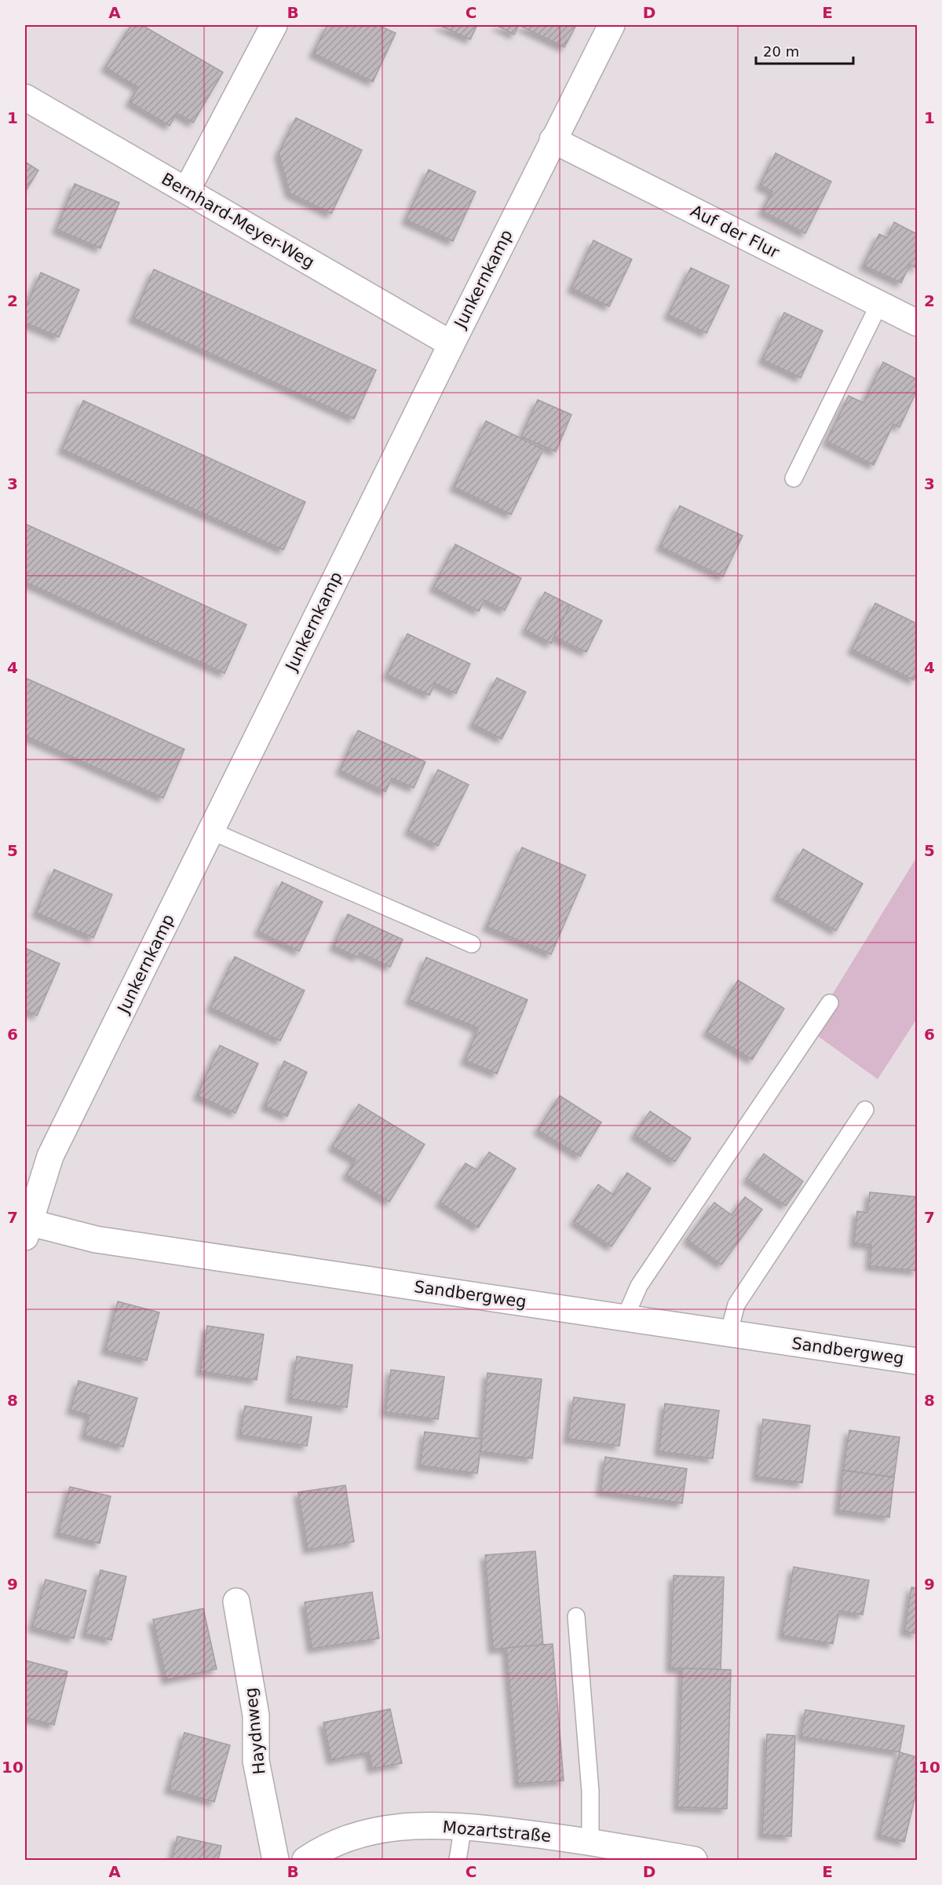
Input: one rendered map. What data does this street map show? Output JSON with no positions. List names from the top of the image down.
{
  "streets": {
    "street": [
      "Bernhard-Meyer-Weg",
      "Auf der Flur",
      "Junkernkamp",
      "Sandbergweg",
      "Haydnweg",
      "Mozartstraße"
    ]
  },
  "crossings": [
    ["Bernhard-Meyer-Weg", "Junkernkamp"],
    ["Auf der Flur", "Junkernkamp"],
    ["Junkernkamp", "Sandbergweg"]
  ],
  "scale_bar": "20 m",
  "grid": {
    "columns": [
      "A",
      "B",
      "C",
      "D",
      "E"
    ],
    "rows": [
      "1",
      "2",
      "3",
      "4",
      "5",
      "6",
      "7",
      "8",
      "9",
      "10"
    ]
  }
}
